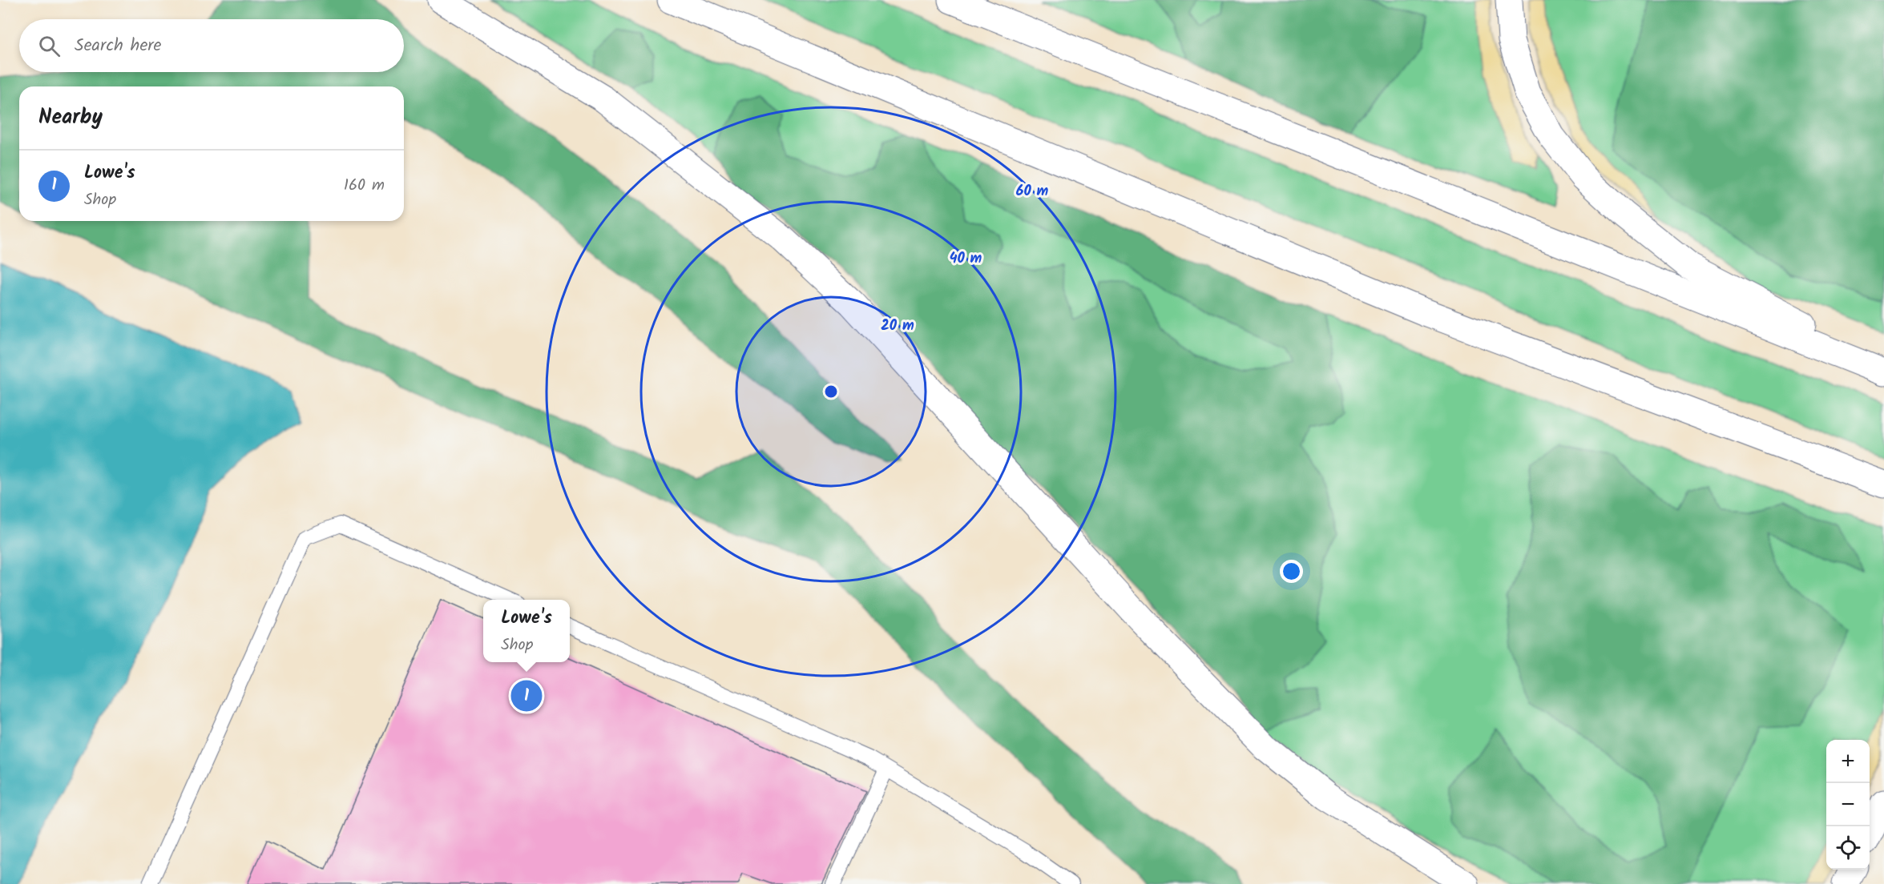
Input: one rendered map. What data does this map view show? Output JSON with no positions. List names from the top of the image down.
{
  "page": {
    "search": "Search here",
    "heading": "Nearby",
    "list": [
      {
        "mark": "1",
        "name": "Lowe's",
        "note": "Shop",
        "value": "160 m"
      }
    ],
    "popup": ["Lowe's", "Shop"],
    "pins": "1",
    "map_buttons": ["+", "−"]
  },
  "rings": ["60 m", "40 m", "20 m"]
}
